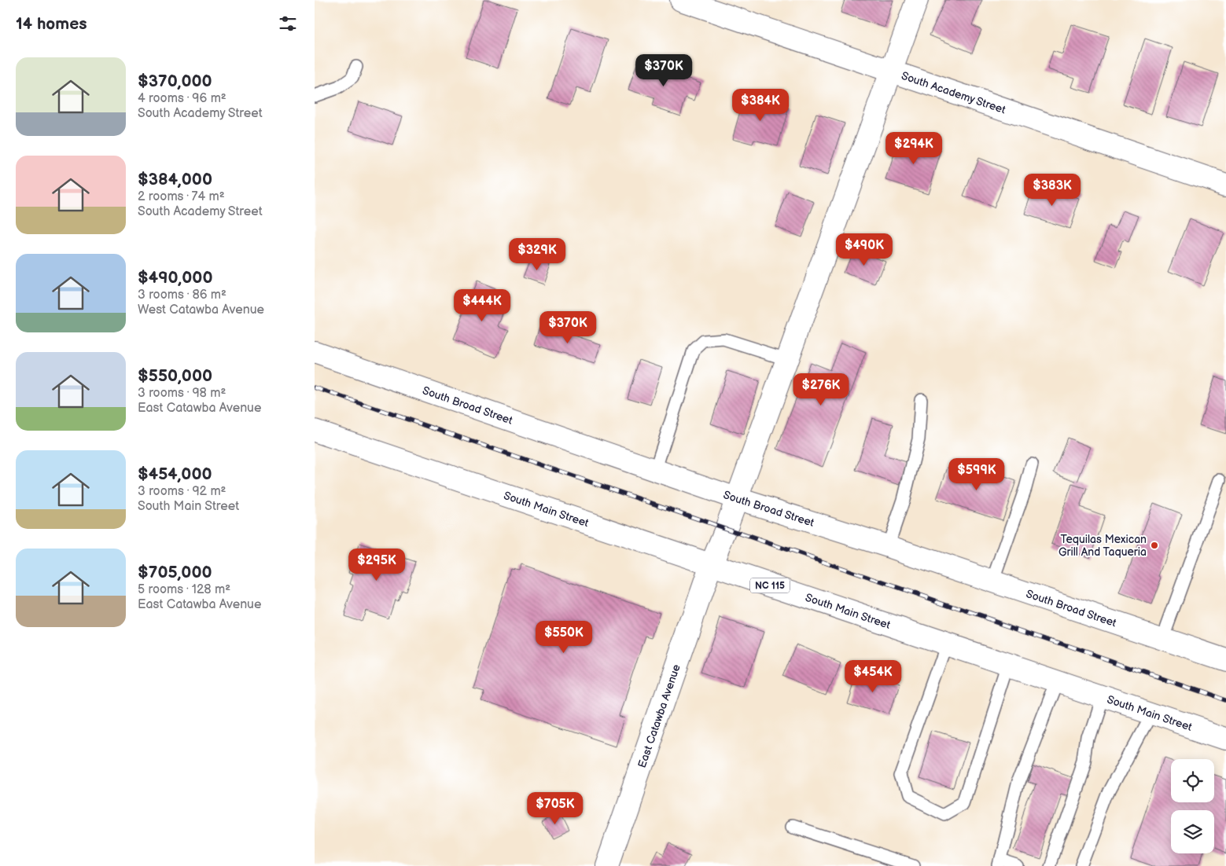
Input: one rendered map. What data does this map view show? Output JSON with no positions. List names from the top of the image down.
{
  "streets": {
    "street": [
      "South Academy Street",
      "South Broad Street",
      "South Main Street",
      "NC 115",
      "East Catawba Avenue"
    ]
  },
  "crossings": [
    ["South Academy Street", "East Catawba Avenue"],
    ["South Broad Street", "East Catawba Avenue"],
    ["South Main Street", "East Catawba Avenue"]
  ],
  "places": ["Tequilas Mexican Grill And Taqueria"],
  "page": {
    "heading": "14 homes",
    "list": [
      {
        "name": "$370,000",
        "note": "4 rooms · 96 m² · South Academy Street"
      },
      {
        "name": "$384,000",
        "note": "2 rooms · 74 m² · South Academy Street"
      },
      {
        "name": "$490,000",
        "note": "3 rooms · 86 m² · West Catawba Avenue"
      },
      {
        "name": "$550,000",
        "note": "3 rooms · 98 m² · East Catawba Avenue"
      },
      {
        "name": "$454,000",
        "note": "3 rooms · 92 m² · South Main Street"
      },
      {
        "name": "$705,000",
        "note": "5 rooms · 128 m² · East Catawba Avenue"
      }
    ],
    "price": [
      "$370K",
      "$384K",
      "$294K",
      "$383K",
      "$490K",
      "$329K",
      "$444K",
      "$370K",
      "$276K",
      "$599K",
      "$295K",
      "$550K",
      "$454K",
      "$705K"
    ]
  }
}
